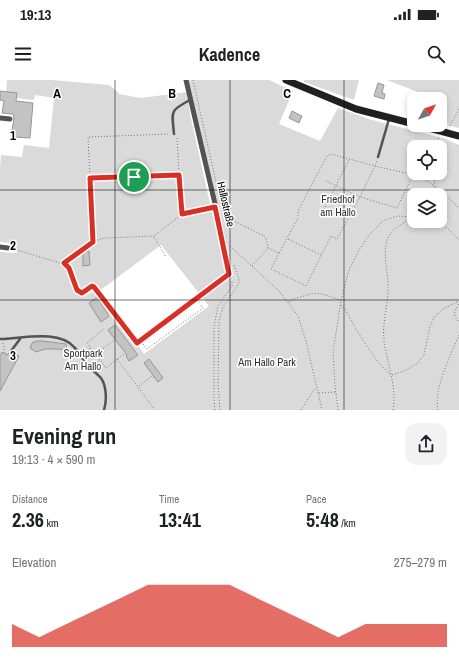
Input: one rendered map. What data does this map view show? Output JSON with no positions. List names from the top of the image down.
{
  "streets": {
    "street": ["Hallostraße"]
  },
  "parks": ["Friedhof am Hallo", "Sportpark Am Hallo", "Am Hallo Park"],
  "north": "top right",
  "page": {
    "status": "19:13",
    "header": "Kadence",
    "heading": ["Evening run", "19:13 · 4 × 590 m"],
    "stats": [
      ["Distance", "2.36 km"],
      ["Time", "13:41"],
      ["Pace", "5:48 /km"]
    ],
    "chart": ["Elevation", "275–279 m"]
  },
  "grid": {
    "columns": ["A", "B", "C"],
    "rows": ["1", "2", "3"]
  }
}
